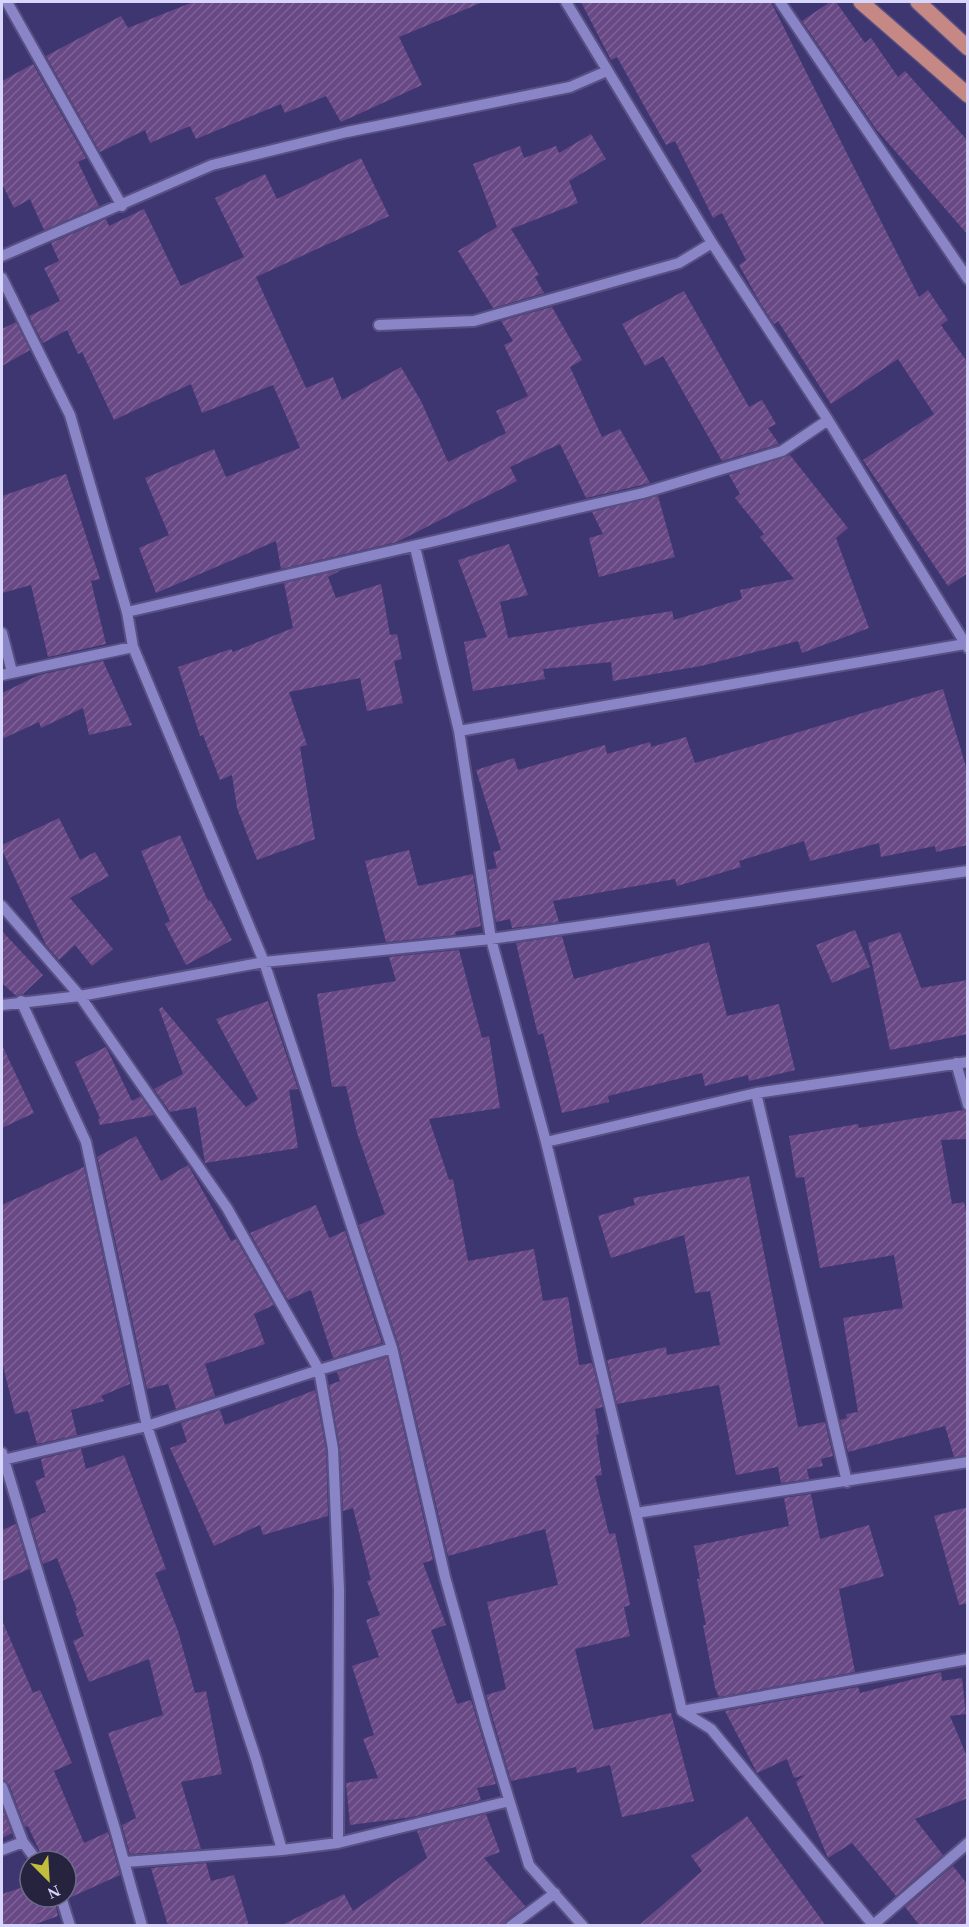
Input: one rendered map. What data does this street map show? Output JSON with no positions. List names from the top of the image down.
{
  "north": "bottom right"
}
